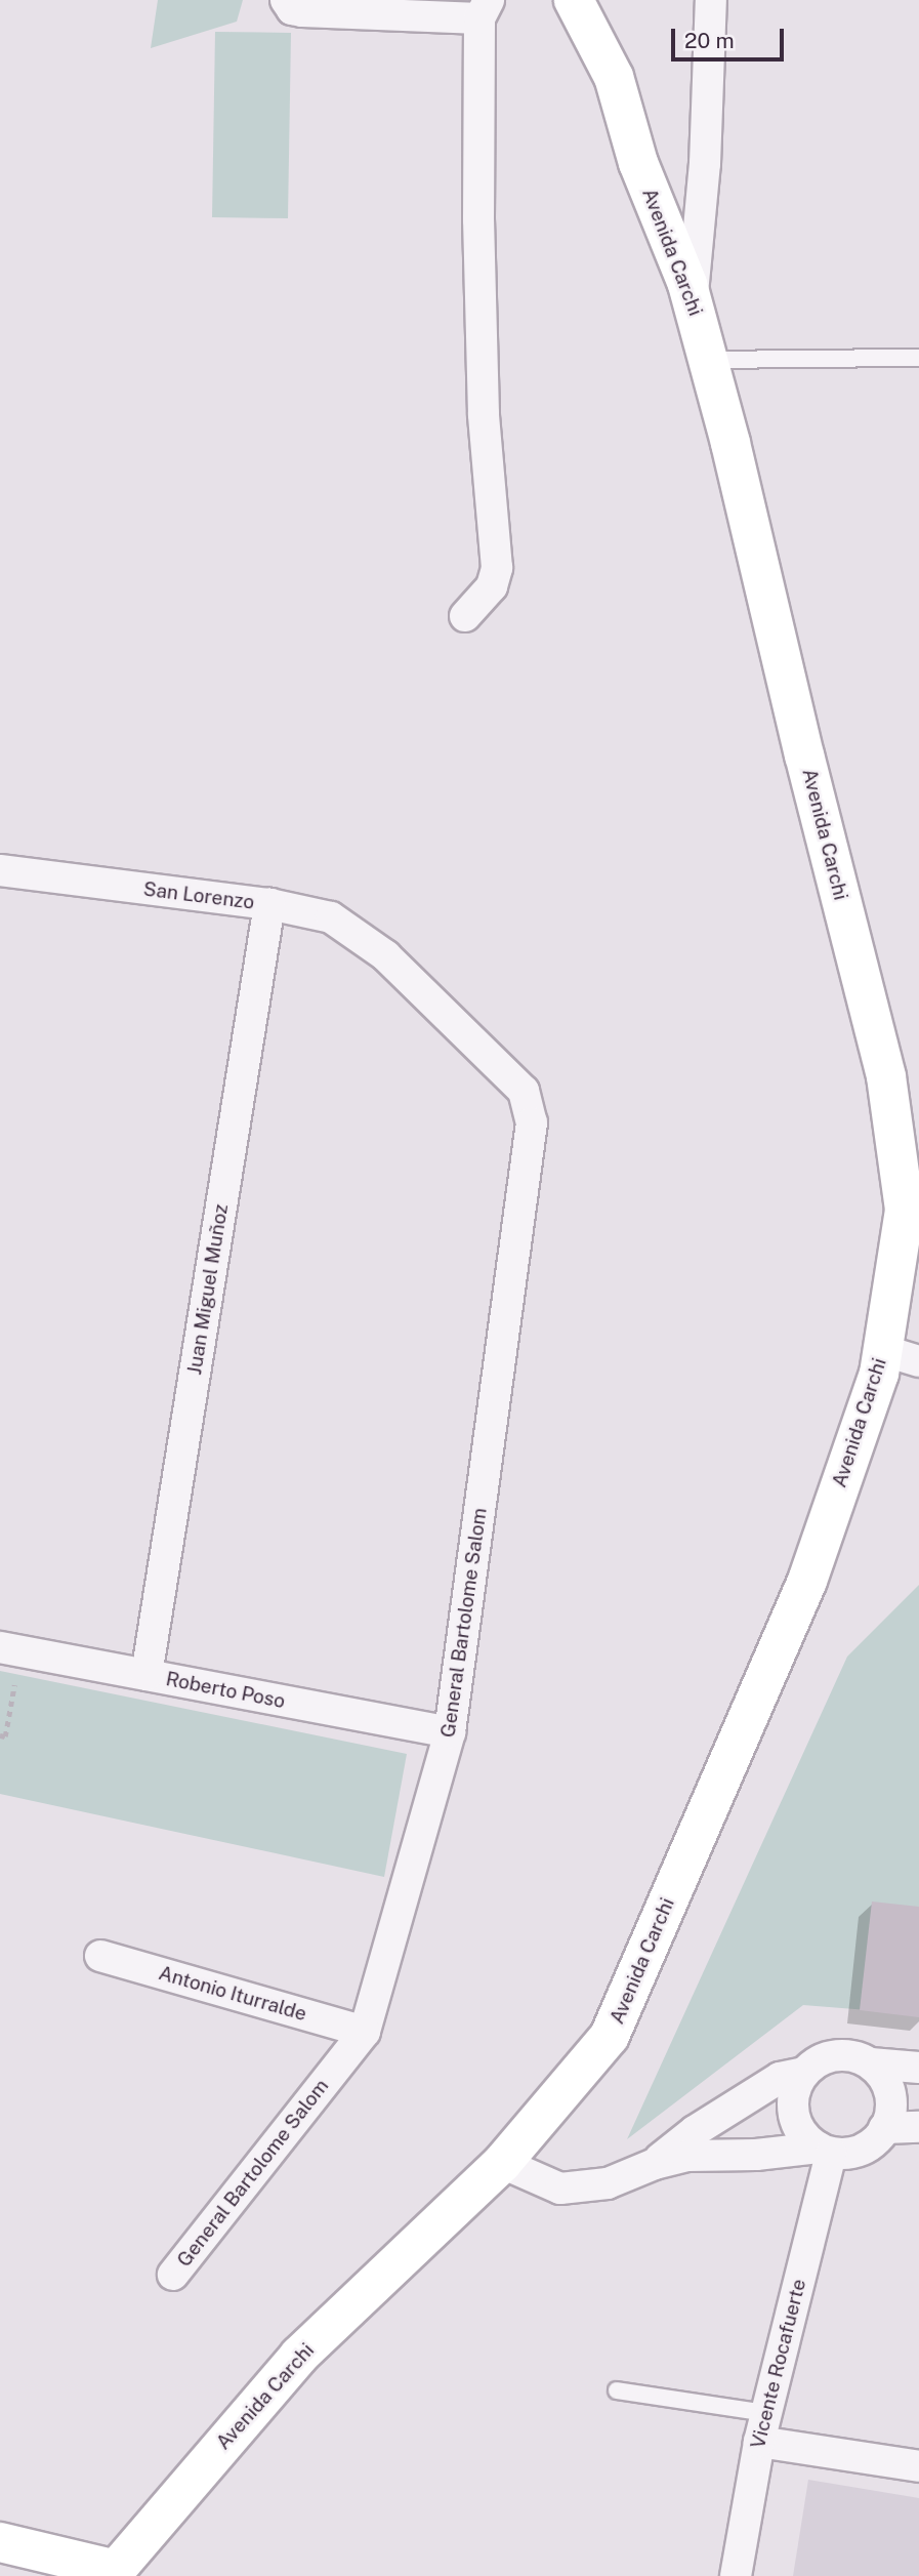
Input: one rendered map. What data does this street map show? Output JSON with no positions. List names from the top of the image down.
{
  "streets": {
    "street": [
      "Avenida Carchi",
      "San Lorenzo",
      "Juan Miguel Muñoz",
      "General Bartolome Salom",
      "Roberto Poso",
      "Antonio Iturralde",
      "Vicente Rocafuerte"
    ]
  },
  "crossings": [
    ["San Lorenzo", "Juan Miguel Muñoz"],
    ["San Lorenzo", "General Bartolome Salom"],
    ["Juan Miguel Muñoz", "Roberto Poso"],
    ["General Bartolome Salom", "Roberto Poso"],
    ["General Bartolome Salom", "Antonio Iturralde"]
  ],
  "scale_bar": "20 m"
}
